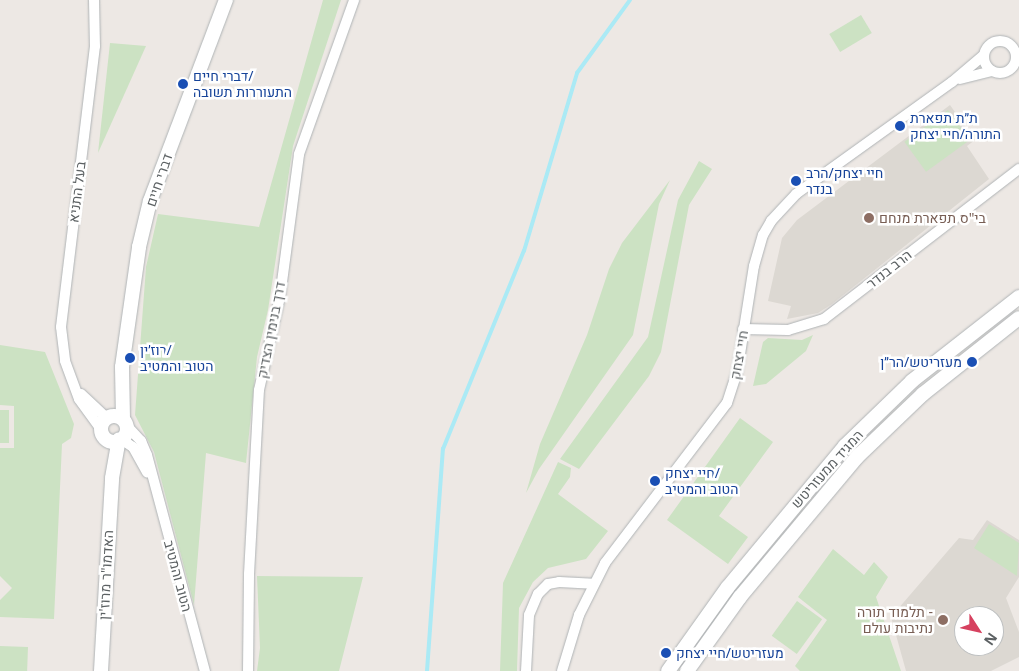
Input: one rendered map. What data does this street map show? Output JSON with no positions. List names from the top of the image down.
{
  "streets": {
    "street": [
      "דברי חיים",
      "בעל התניא",
      "הרב בנדר",
      "דרך בנימין הצדיק",
      "חיי יצחק",
      "המגיד ממעזריטש",
      "האדמו\"ר מרוז'ין",
      "הטוב והמטיב"
    ]
  },
  "crossings": [
    ["דברי חיים", "בעל התניא"],
    ["דברי חיים", "האדמו\"ר מרוז'ין"],
    ["דברי חיים", "הטוב והמטיב"],
    ["בעל התניא", "האדמו\"ר מרוז'ין"],
    ["בעל התניא", "הטוב והמטיב"],
    ["הרב בנדר", "חיי יצחק"],
    ["האדמו\"ר מרוז'ין", "הטוב והמטיב"]
  ],
  "places": [
    "דברי חיים/ התעוררות תשובה",
    "ת״ת תפארת התורה/חיי יצחק",
    "חיי יצחק/הרב בנדר",
    "בי\"ס תפארת מנחם",
    "רוז׳ין/ הטוב והמטיב",
    "מעזריטש/הר״ן",
    "חיי יצחק/ הטוב והמטיב",
    "תלמוד תורה - נתיבות עולם",
    "מעזריטש/חיי יצחק"
  ],
  "north": "bottom right"
}
